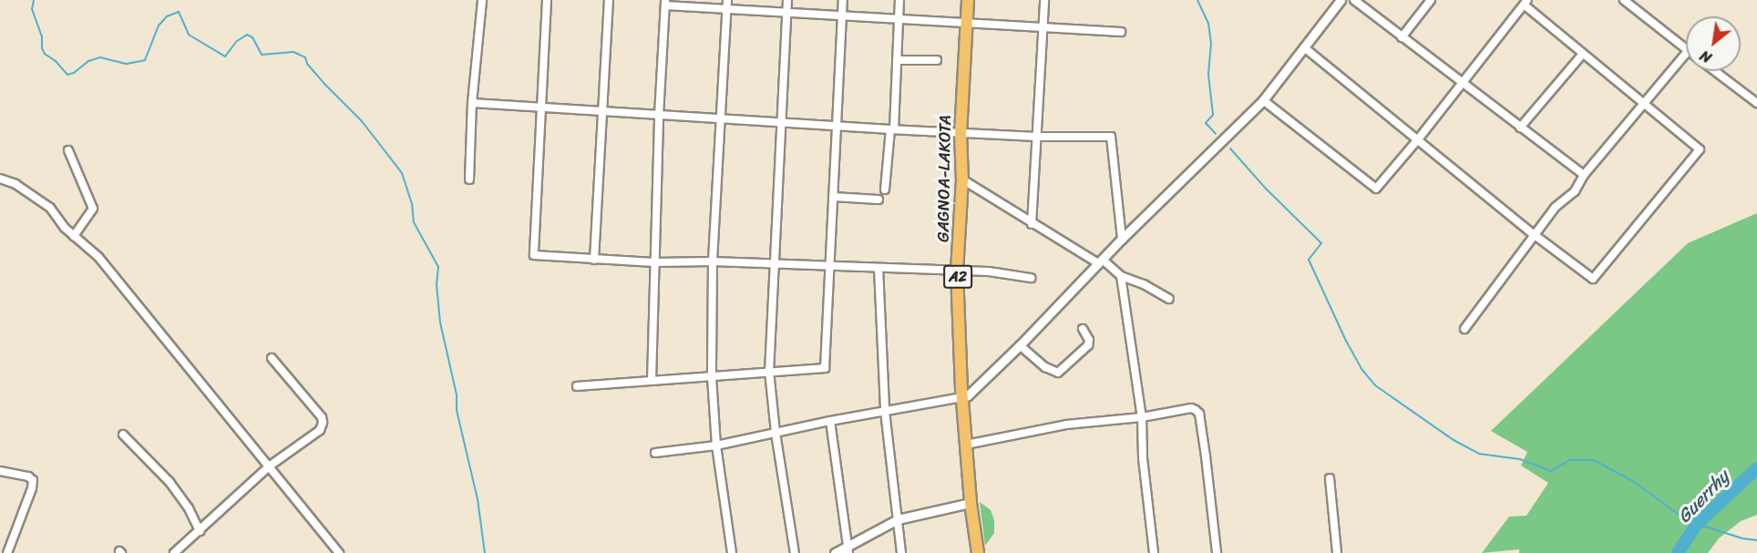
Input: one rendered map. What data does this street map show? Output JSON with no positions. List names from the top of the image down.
{
  "streets": {
    "main road": ["GAGNOA-LAKOTA", "A2"]
  },
  "water": ["Guerrhy"],
  "north": "bottom left"
}
